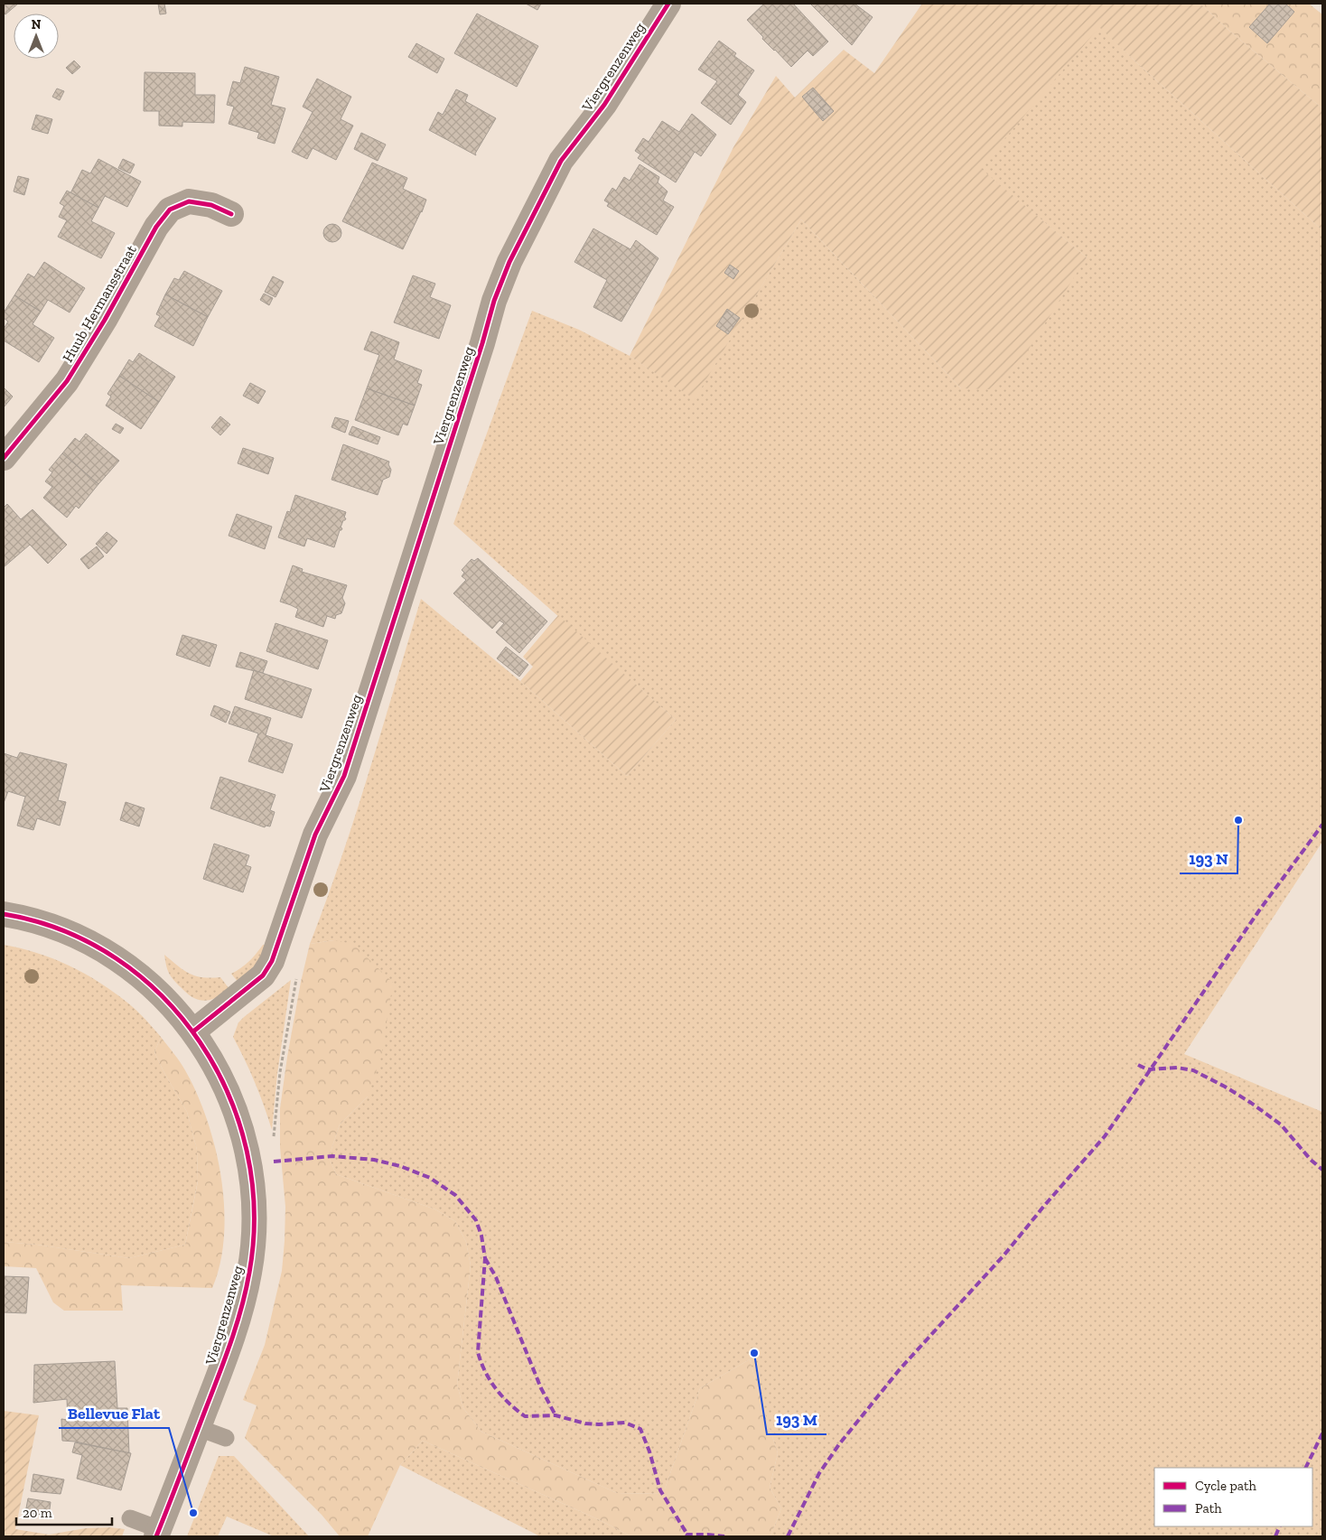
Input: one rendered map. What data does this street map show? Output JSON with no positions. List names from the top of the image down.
{
  "streets": {
    "street": ["Viergrenzenweg", "Huub Hermansstraat"]
  },
  "places": ["193 N", "193 M", "Bellevue Flat"],
  "legend": ["Cycle path", "Path"],
  "scale_bar": "20 m",
  "north": "top"
}
